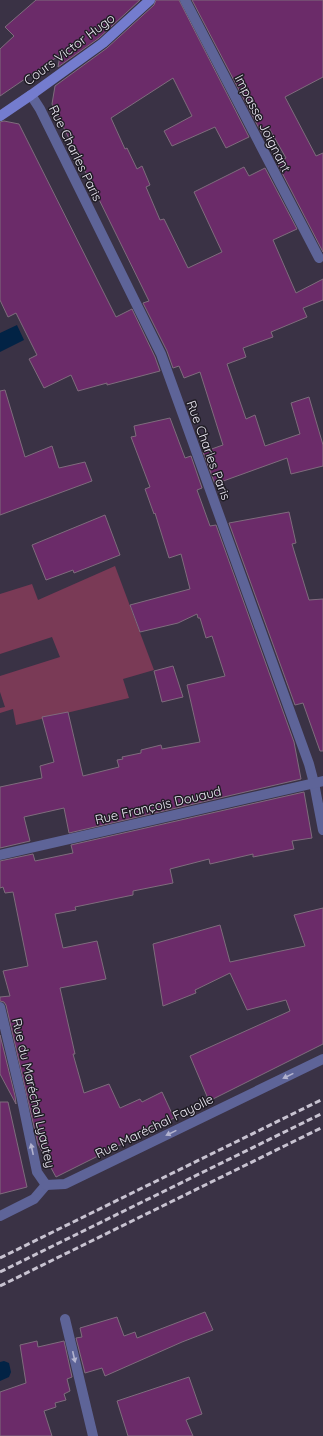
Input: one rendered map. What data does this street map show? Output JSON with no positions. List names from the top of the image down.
{
  "streets": {
    "street": [
      "Cours Victor Hugo",
      "Impasse Joignant",
      "Rue Charles Paris",
      "Rue François Douaud",
      "Rue du Maréchal Lyautey",
      "Rue Maréchal Fayolle"
    ]
  },
  "crossings": [
    ["Cours Victor Hugo", "Rue Charles Paris"],
    ["Rue Charles Paris", "Rue François Douaud"],
    ["Rue du Maréchal Lyautey", "Rue Maréchal Fayolle"]
  ],
  "one_way": ["Rue du Maréchal Lyautey", "Rue Maréchal Fayolle"]
}
